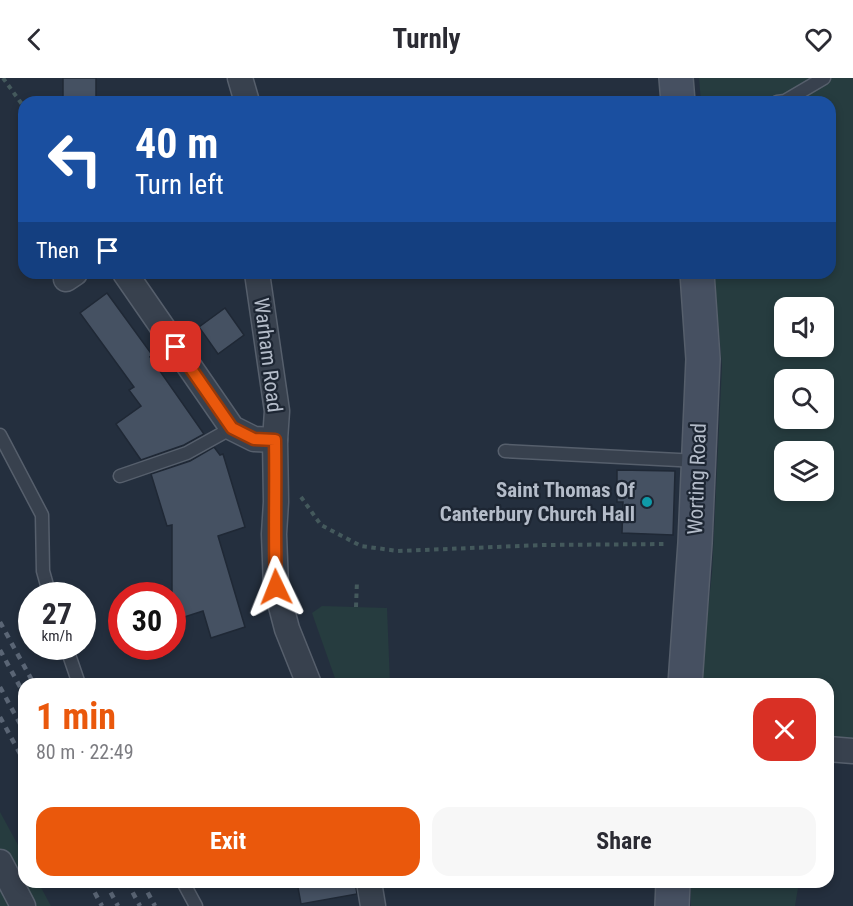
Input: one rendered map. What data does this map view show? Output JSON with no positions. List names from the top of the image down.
{
  "streets": {
    "main road": ["Worting Road"],
    "street": ["Warham Road"]
  },
  "places": ["Saint Thomas Of Canterbury Church Hall"],
  "page": {
    "header": "Turnly",
    "turn": ["40 m", "Turn left"],
    "then": "Then",
    "speed": "27 km/h",
    "limit": "30",
    "heading": ["1 min", "80 m · 22:49"],
    "buttons": ["Exit", "Share"]
  }
}
